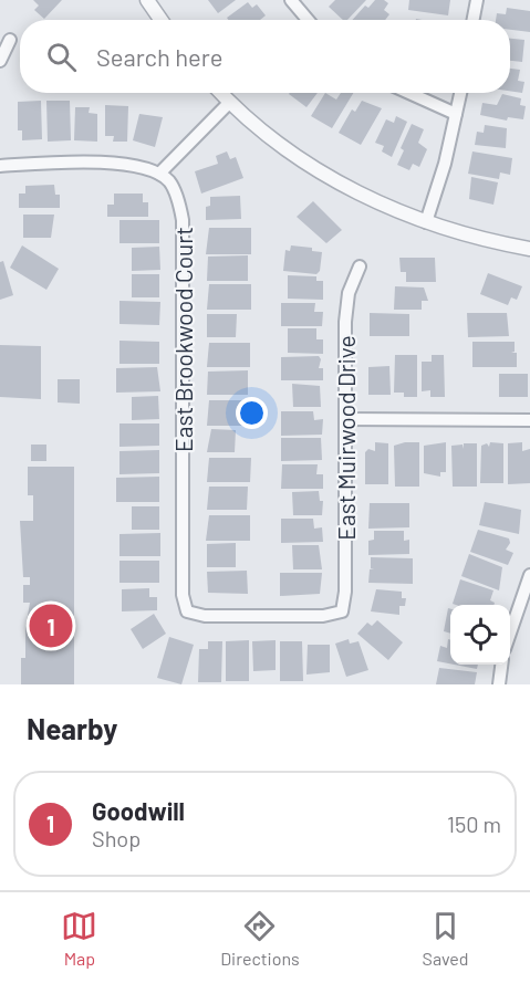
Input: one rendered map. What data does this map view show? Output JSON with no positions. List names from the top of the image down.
{
  "streets": {
    "street": ["East Brookwood Court", "East Muirwood Drive"]
  },
  "crossings": [
    ["East Brookwood Court", "East Muirwood Drive"]
  ],
  "page": {
    "search": "Search here",
    "pins": "1",
    "heading": "Nearby",
    "list": [
      {
        "mark": "1",
        "name": "Goodwill",
        "note": "Shop",
        "value": "150 m"
      }
    ],
    "nav": ["Map", "Directions", "Saved"]
  }
}
